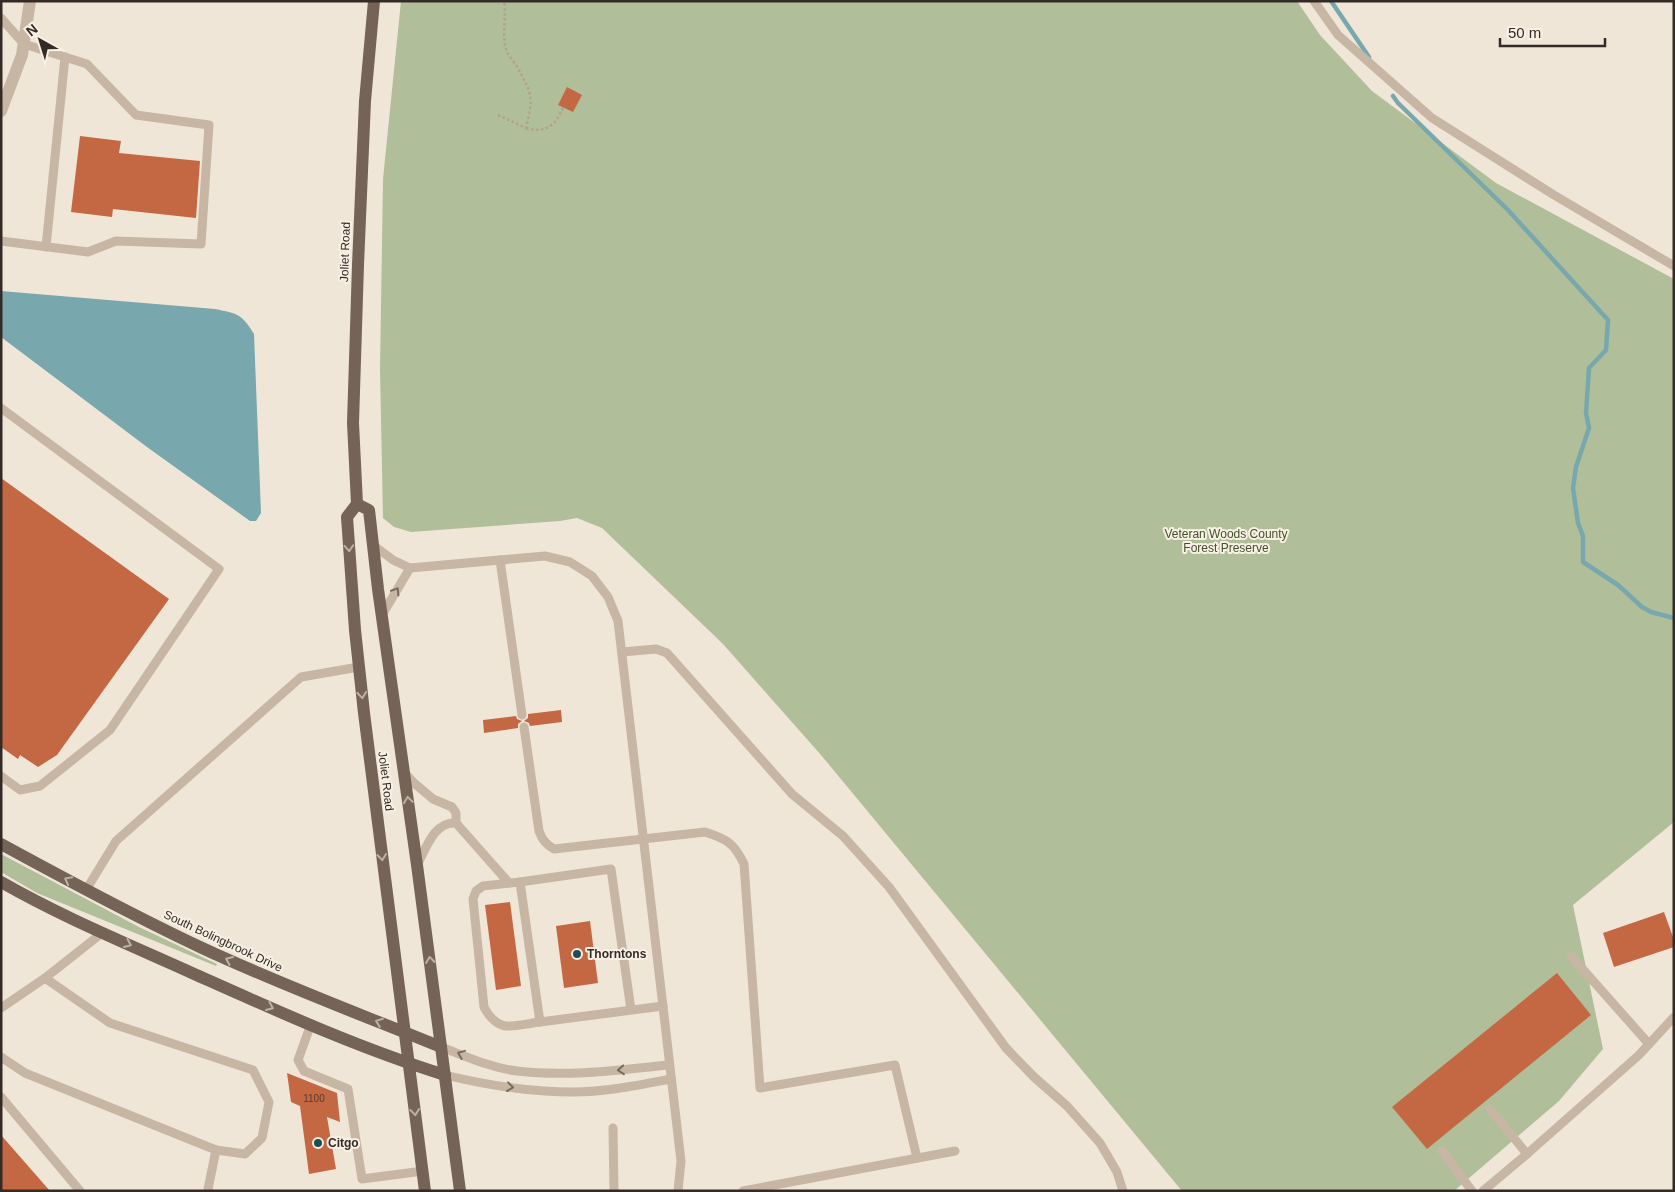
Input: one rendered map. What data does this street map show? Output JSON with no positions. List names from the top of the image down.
{
  "streets": {
    "main road": ["Joliet Road", "South Bolingbrook Drive"]
  },
  "crossings": [
    ["Joliet Road", "South Bolingbrook Drive"]
  ],
  "parks": ["Veteran Woods County Forest Preserve"],
  "places": ["Thorntons", "Citgo"],
  "house_numbers": ["1100"],
  "scale_bar": "50 m",
  "north": "top left"
}
